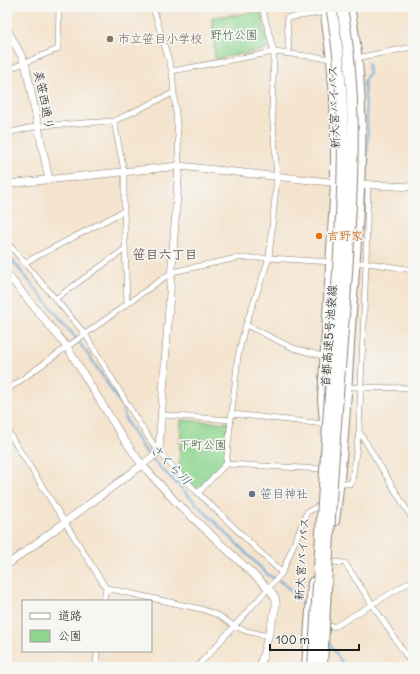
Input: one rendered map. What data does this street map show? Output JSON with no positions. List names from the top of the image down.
{
  "streets": {
    "highway": ["新大宮バイパス", "首都高速5号池袋線"],
    "street": ["美笹西通り"]
  },
  "districts": ["笹目六丁目"],
  "water": ["さくら川"],
  "parks": ["野竹公園", "下町公園"],
  "places": ["市立笹目小学校", "吉野家", "笹目神社"],
  "legend": ["道路", "公園"],
  "scale_bar": "100 m"
}
